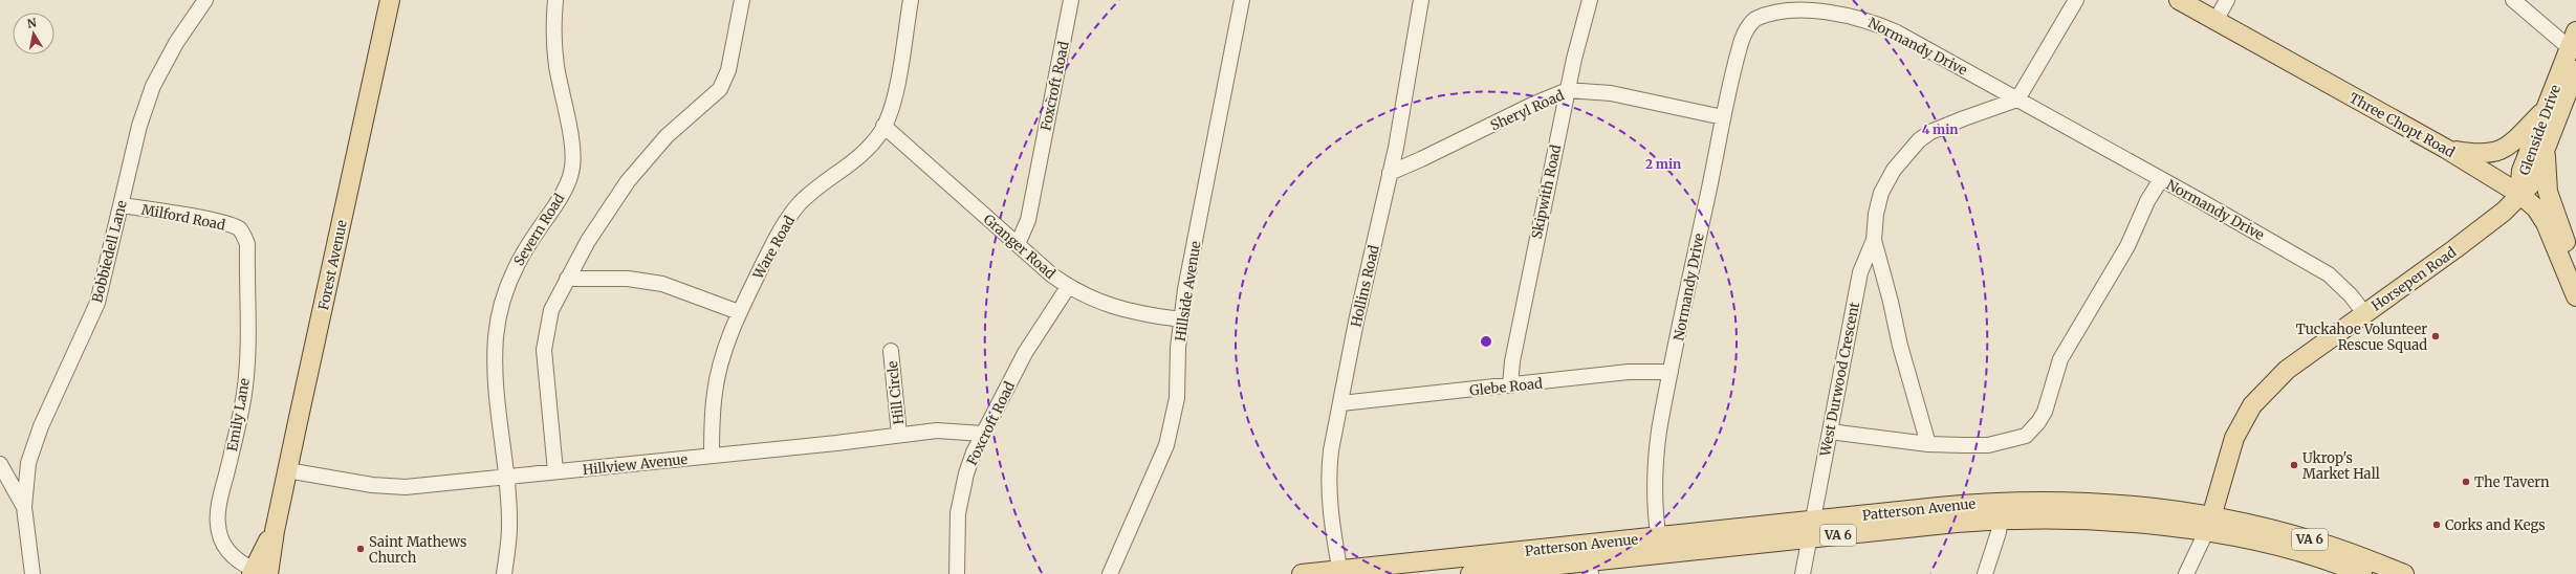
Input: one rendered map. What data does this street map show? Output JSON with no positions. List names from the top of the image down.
{
  "streets": {
    "main road": [
      "Three Chopt Road",
      "Glenside Drive",
      "Forest Avenue",
      "Horsepen Road",
      "Patterson Avenue",
      "VA 6"
    ],
    "street": [
      "Normandy Drive",
      "Foxcroft Road",
      "Sheryl Road",
      "Skipwith Road",
      "Milford Road",
      "Severn Road",
      "Granger Road",
      "Ware Road",
      "Bobbiedell Lane",
      "Hollins Road",
      "Hillside Avenue",
      "West Durwood Crescent",
      "Glebe Road",
      "Hill Circle",
      "Emily Lane",
      "Hillview Avenue"
    ]
  },
  "crossings": [
    ["Normandy Drive", "Sheryl Road"],
    ["Normandy Drive", "Horsepen Road"],
    ["Normandy Drive", "West Durwood Crescent"],
    ["Normandy Drive", "Glebe Road"],
    ["Normandy Drive", "Patterson Avenue"],
    ["Foxcroft Road", "Granger Road"],
    ["Foxcroft Road", "Hillview Avenue"],
    ["Sheryl Road", "Skipwith Road"],
    ["Sheryl Road", "Hollins Road"],
    ["Three Chopt Road", "Glenside Drive"],
    ["Three Chopt Road", "Horsepen Road"],
    ["Glenside Drive", "Horsepen Road"],
    ["Skipwith Road", "Glebe Road"],
    ["Milford Road", "Bobbiedell Lane"],
    ["Milford Road", "Emily Lane"],
    ["Severn Road", "Hillview Avenue"],
    ["Granger Road", "Ware Road"],
    ["Granger Road", "Hillside Avenue"],
    ["Ware Road", "Hillview Avenue"],
    ["Forest Avenue", "Emily Lane"],
    ["Forest Avenue", "Hillview Avenue"],
    ["Horsepen Road", "Patterson Avenue"],
    ["Hollins Road", "Glebe Road"],
    ["Hollins Road", "Patterson Avenue"],
    ["West Durwood Crescent", "Patterson Avenue"],
    ["Hill Circle", "Hillview Avenue"]
  ],
  "places": [
    "Tuckahoe Volunteer Rescue Squad",
    "Ukrop's Market Hall",
    "The Tavern",
    "Corks and Kegs",
    "Saint Mathews Church"
  ],
  "north": "top",
  "rings": ["4 min", "2 min"]
}
